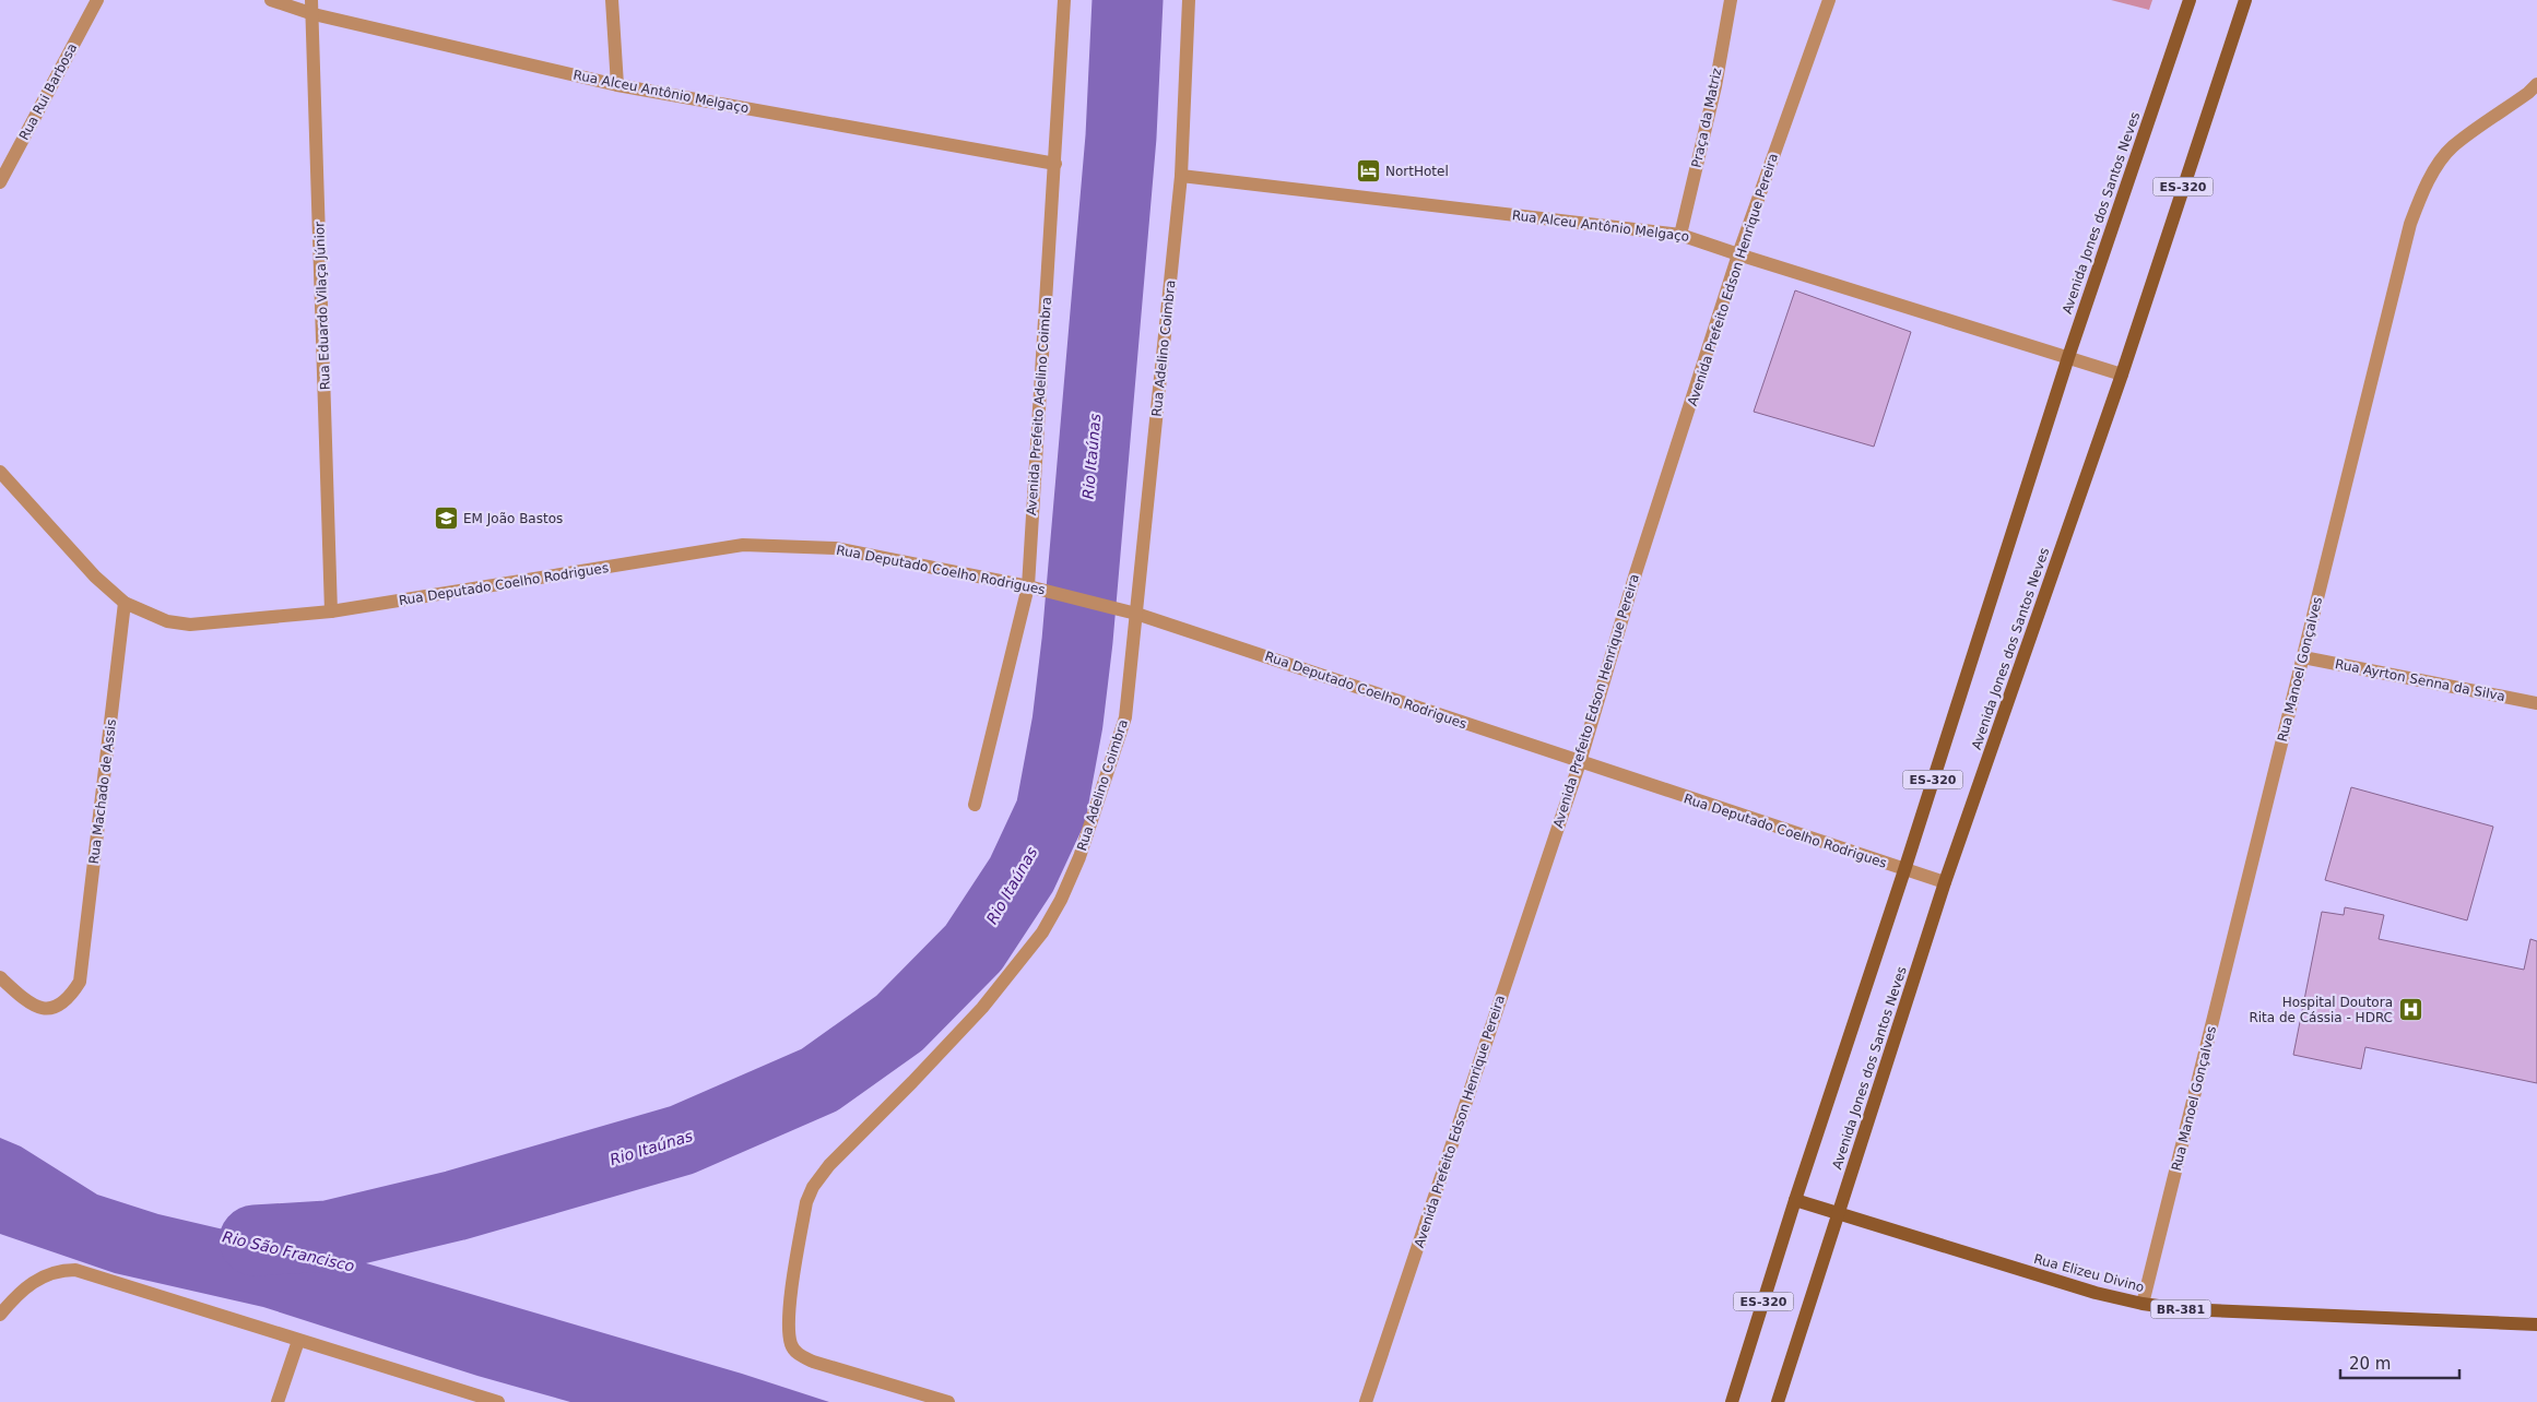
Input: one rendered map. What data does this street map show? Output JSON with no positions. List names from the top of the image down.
{
  "streets": {
    "main road": [
      "ES-320",
      "Avenida Jones dos Santos Neves",
      "Rua Elizeu Divino",
      "BR-381"
    ],
    "street": [
      "Rua Rui Barbosa",
      "Rua Alceu Antônio Melgaço",
      "Praça da Matriz",
      "Avenida Prefeito Edson Henrique Pereira",
      "Rua Eduardo Vilaça Júnior",
      "Rua Adelino Coimbra",
      "Avenida Prefeito Adelino Coimbra",
      "Rua Deputado Coelho Rodrigues",
      "Rua Manoel Gonçalves",
      "Rua Ayrton Senna da Silva",
      "Rua Machado de Assis"
    ]
  },
  "crossings": [
    ["Rua Alceu Antônio Melgaço", "Praça da Matriz"],
    ["Rua Alceu Antônio Melgaço", "Avenida Jones dos Santos Neves"],
    ["Rua Alceu Antônio Melgaço", "Avenida Prefeito Edson Henrique Pereira"],
    ["Rua Alceu Antônio Melgaço", "Rua Eduardo Vilaça Júnior"],
    ["Rua Alceu Antônio Melgaço", "Rua Adelino Coimbra"],
    ["Rua Alceu Antônio Melgaço", "Avenida Prefeito Adelino Coimbra"],
    ["Avenida Jones dos Santos Neves", "Rua Deputado Coelho Rodrigues"],
    ["Avenida Jones dos Santos Neves", "Rua Elizeu Divino"],
    ["Avenida Prefeito Edson Henrique Pereira", "Rua Deputado Coelho Rodrigues"],
    ["Rua Eduardo Vilaça Júnior", "Rua Deputado Coelho Rodrigues"],
    ["Rua Adelino Coimbra", "Rua Deputado Coelho Rodrigues"],
    ["Avenida Prefeito Adelino Coimbra", "Rua Deputado Coelho Rodrigues"],
    ["Rua Deputado Coelho Rodrigues", "Rua Machado de Assis"],
    ["Rua Manoel Gonçalves", "Rua Ayrton Senna da Silva"],
    ["Rua Manoel Gonçalves", "Rua Elizeu Divino"]
  ],
  "water": ["Rio Itaúnas", "Rio São Francisco"],
  "places": {
    "hotel": ["NortHotel"],
    "school or university": ["EM João Bastos"],
    "hospital": ["Hospital Doutora Rita de Cássia - HDRC"]
  },
  "scale_bar": "20 m"
}
